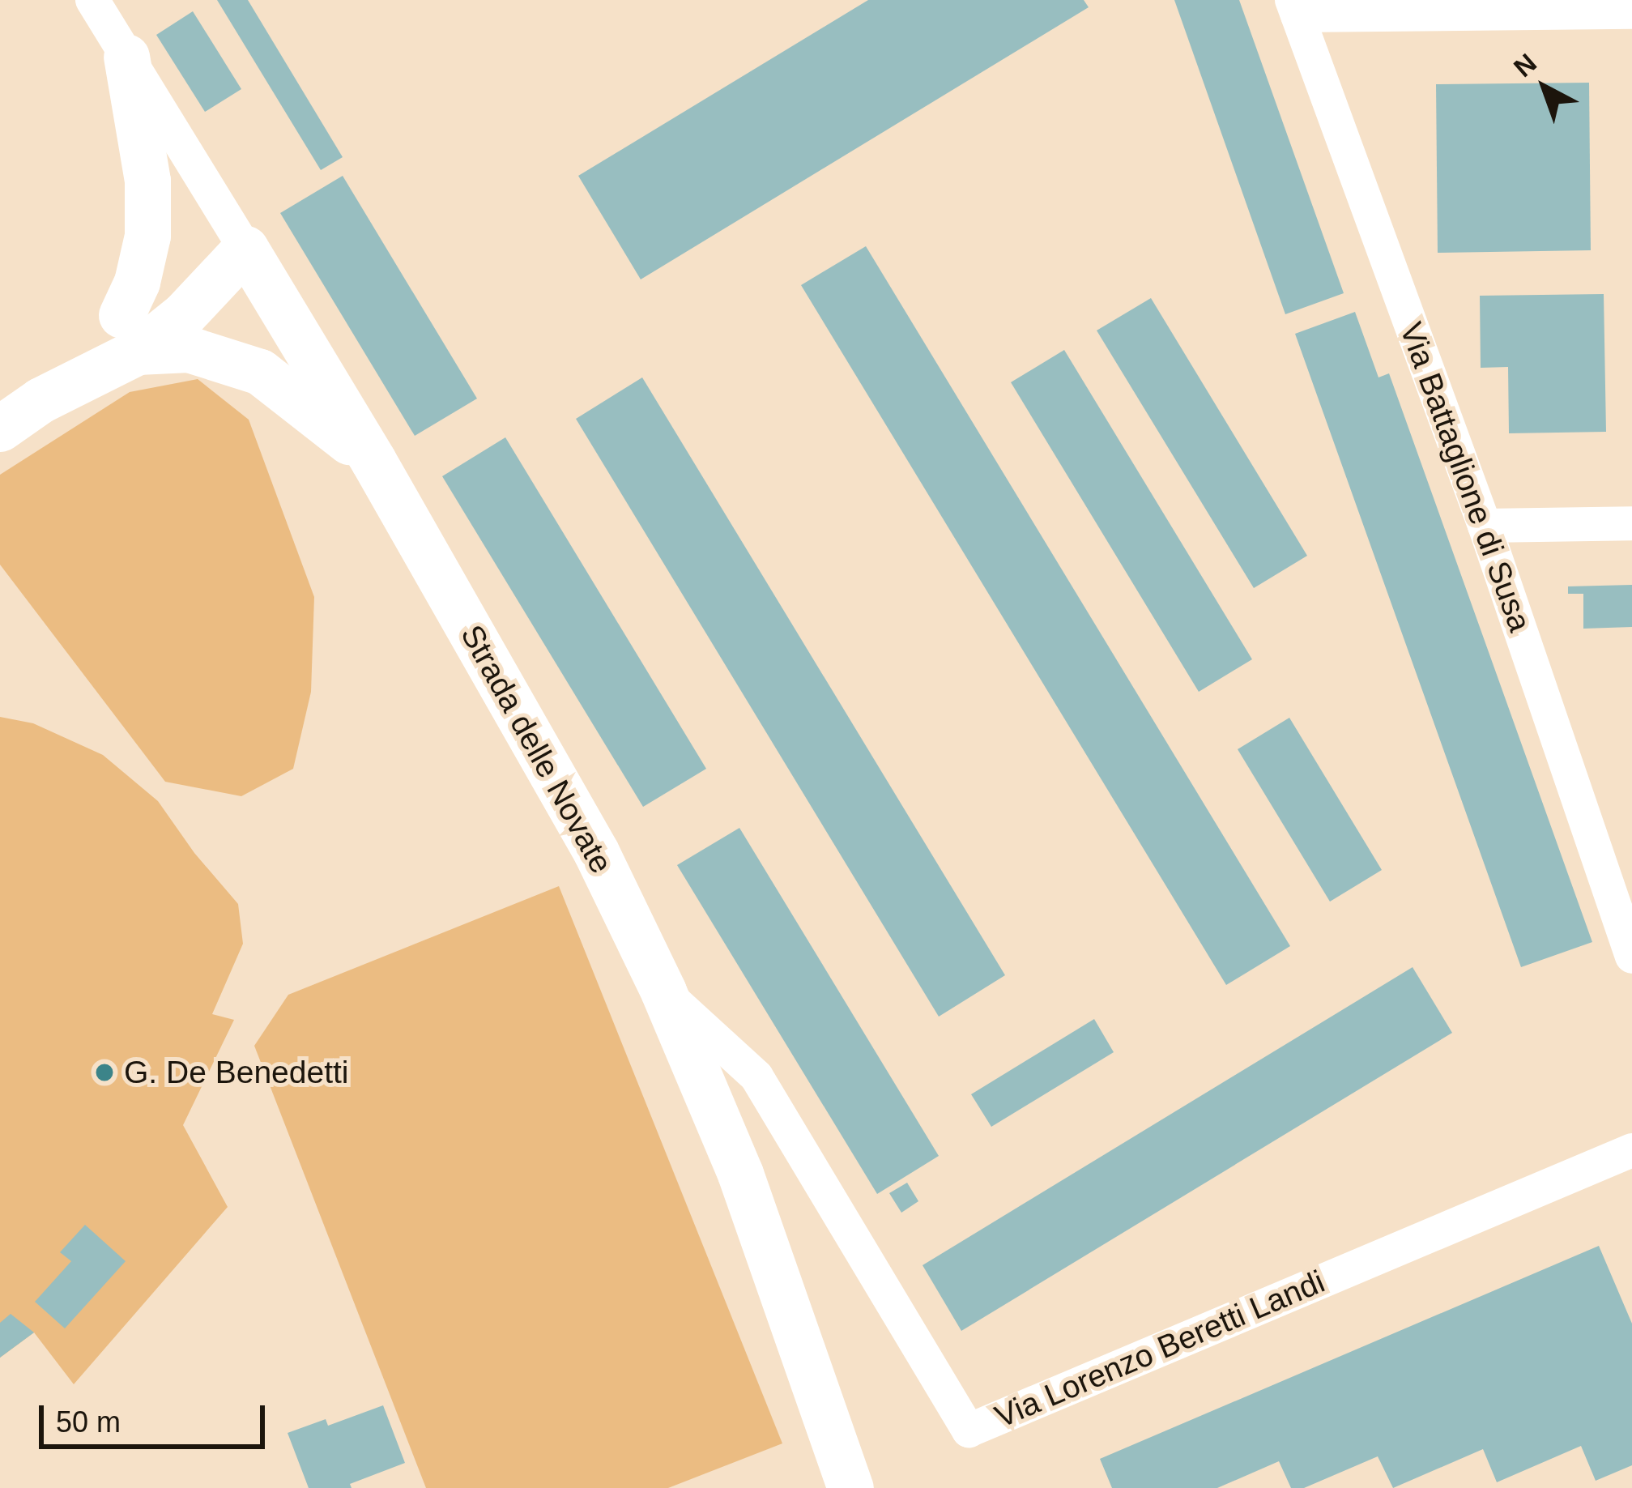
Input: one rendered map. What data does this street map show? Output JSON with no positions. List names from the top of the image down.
{
  "streets": {
    "street": ["Via Battaglione di Susa", "Strada delle Novate", "Via Lorenzo Beretti Landi"]
  },
  "crossings": [
    ["Strada delle Novate", "Via Lorenzo Beretti Landi"]
  ],
  "places": ["G. De Benedetti"],
  "scale_bar": "50 m",
  "north": "top left"
}
